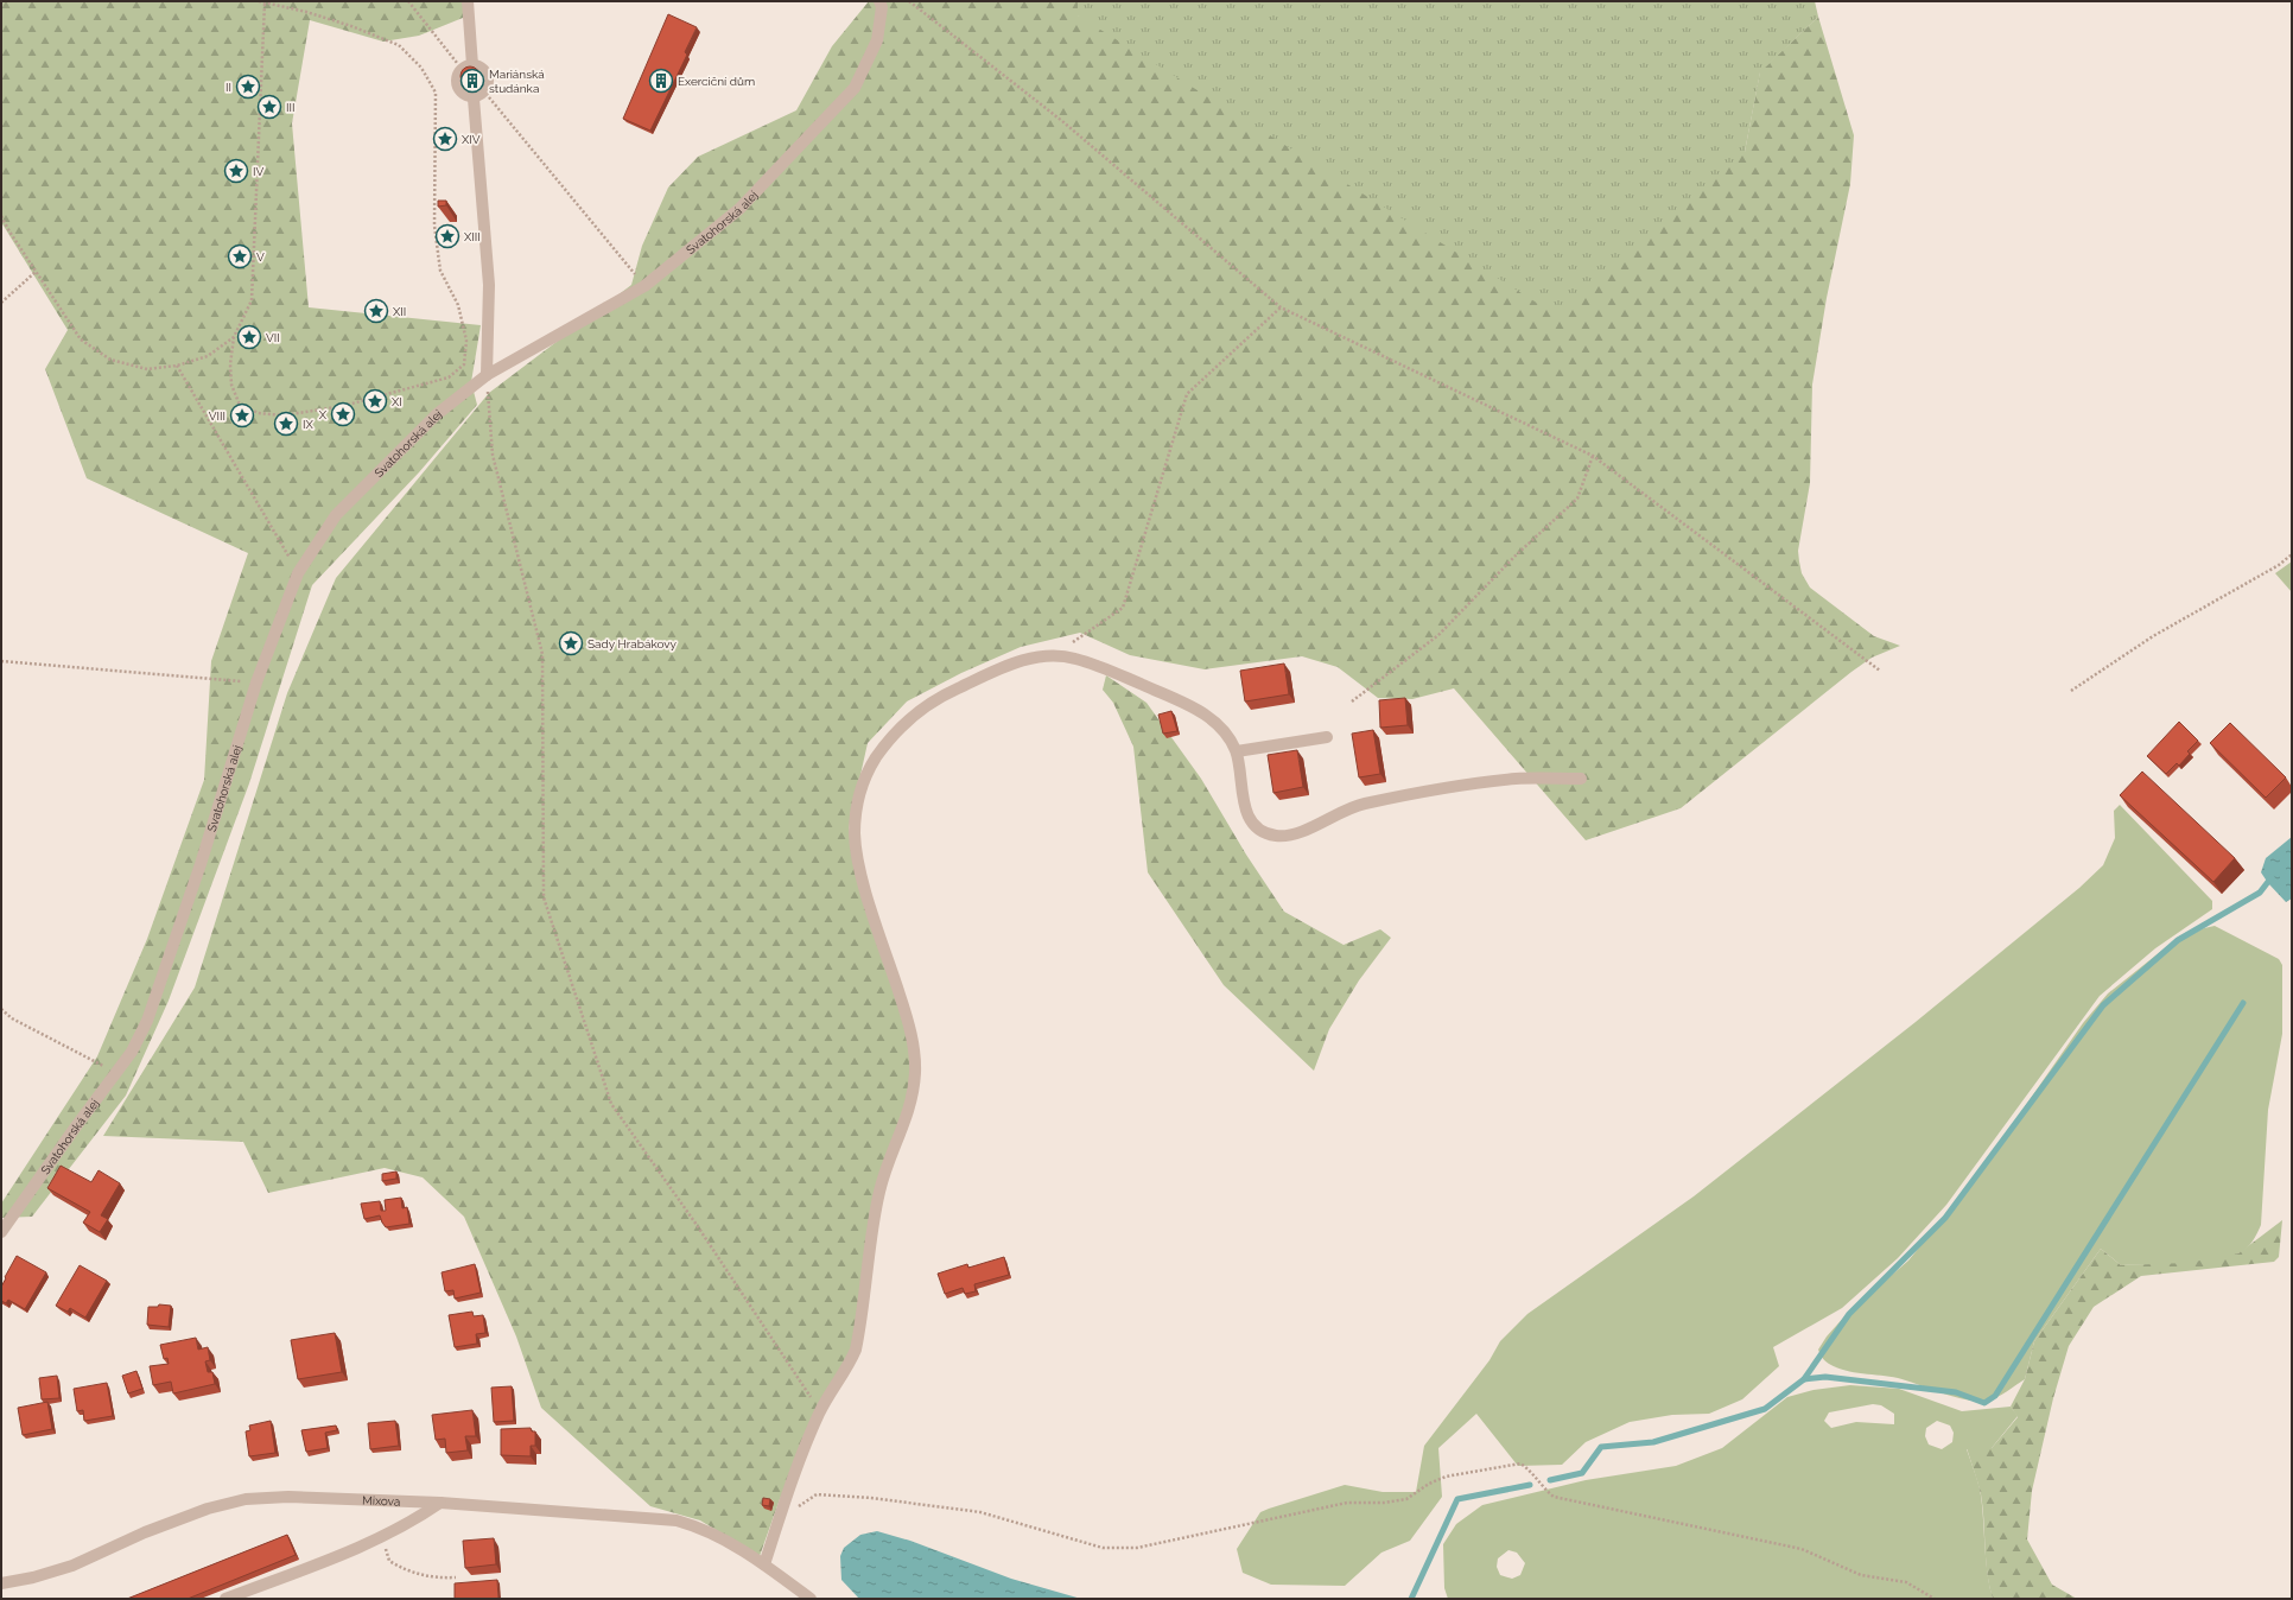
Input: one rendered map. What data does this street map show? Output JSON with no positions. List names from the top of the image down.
{
  "streets": {
    "street": ["Svatohorská alej", "Mixova"]
  },
  "places": {
    "building": ["Mariánská studánka", "Exerciční dům"],
    "place": [
      "II",
      "III",
      "XIV",
      "IV",
      "XIII",
      "V",
      "XII",
      "VII",
      "XI",
      "X",
      "VIII",
      "IX",
      "Sady Hrabákovy"
    ]
  }
}
